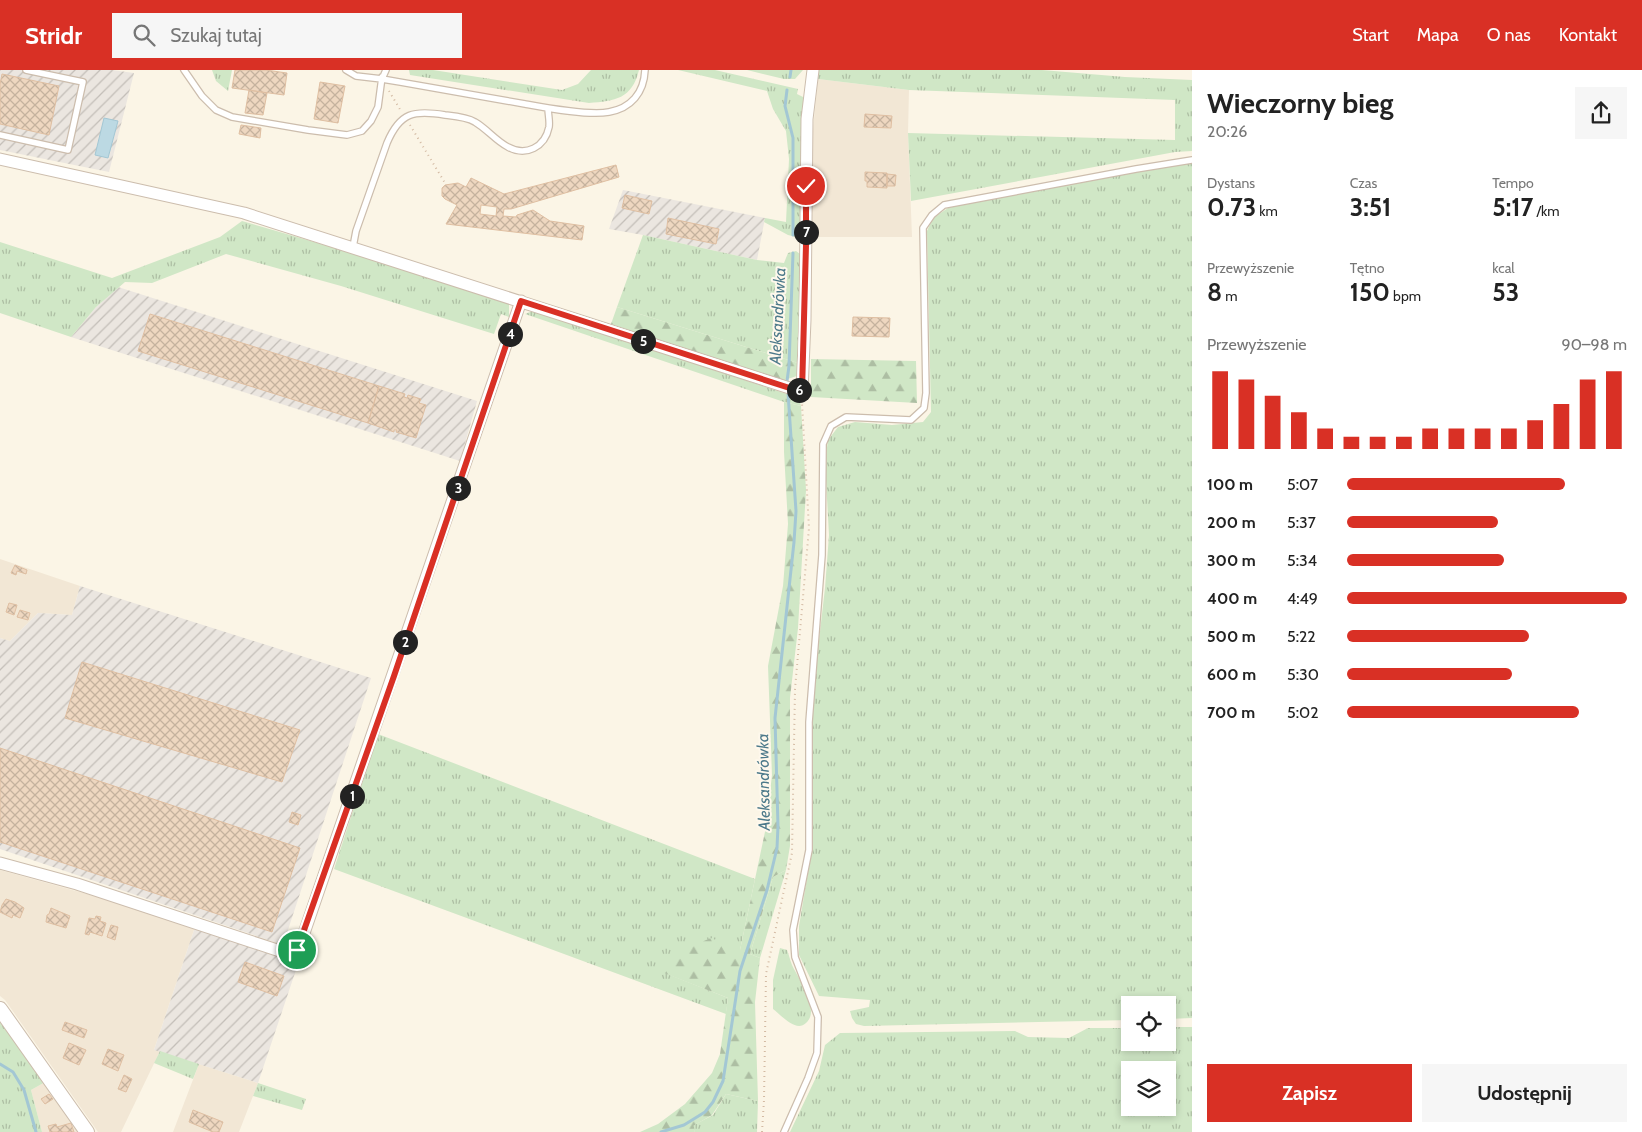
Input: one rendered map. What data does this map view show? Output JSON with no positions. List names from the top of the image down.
{
  "water": ["Aleksandrówka"],
  "page": {
    "header": "Stridr",
    "search": "Szukaj tutaj",
    "nav": [
      "Start",
      "Mapa",
      "O nas",
      "Kontakt"
    ],
    "heading": ["Wieczorny bieg", "20:26"],
    "stats": [
      ["Dystans", "0.73 km"],
      ["Czas", "3:51"],
      ["Tempo", "5:17 /km"],
      ["Przewyższenie", "8 m"],
      ["Tętno", "150 bpm"],
      ["kcal", "53"]
    ],
    "pins": [
      "7",
      "4",
      "5",
      "6",
      "3",
      "2",
      "1"
    ],
    "chart": ["Przewyższenie", "90–98 m"],
    "list": [
      {
        "name": "100 m",
        "note": "5:07"
      },
      {
        "name": "200 m",
        "note": "5:37"
      },
      {
        "name": "300 m",
        "note": "5:34"
      },
      {
        "name": "400 m",
        "note": "4:49"
      },
      {
        "name": "500 m",
        "note": "5:22"
      },
      {
        "name": "600 m",
        "note": "5:30"
      },
      {
        "name": "700 m",
        "note": "5:02"
      }
    ],
    "buttons": ["Zapisz", "Udostępnij"]
  }
}
